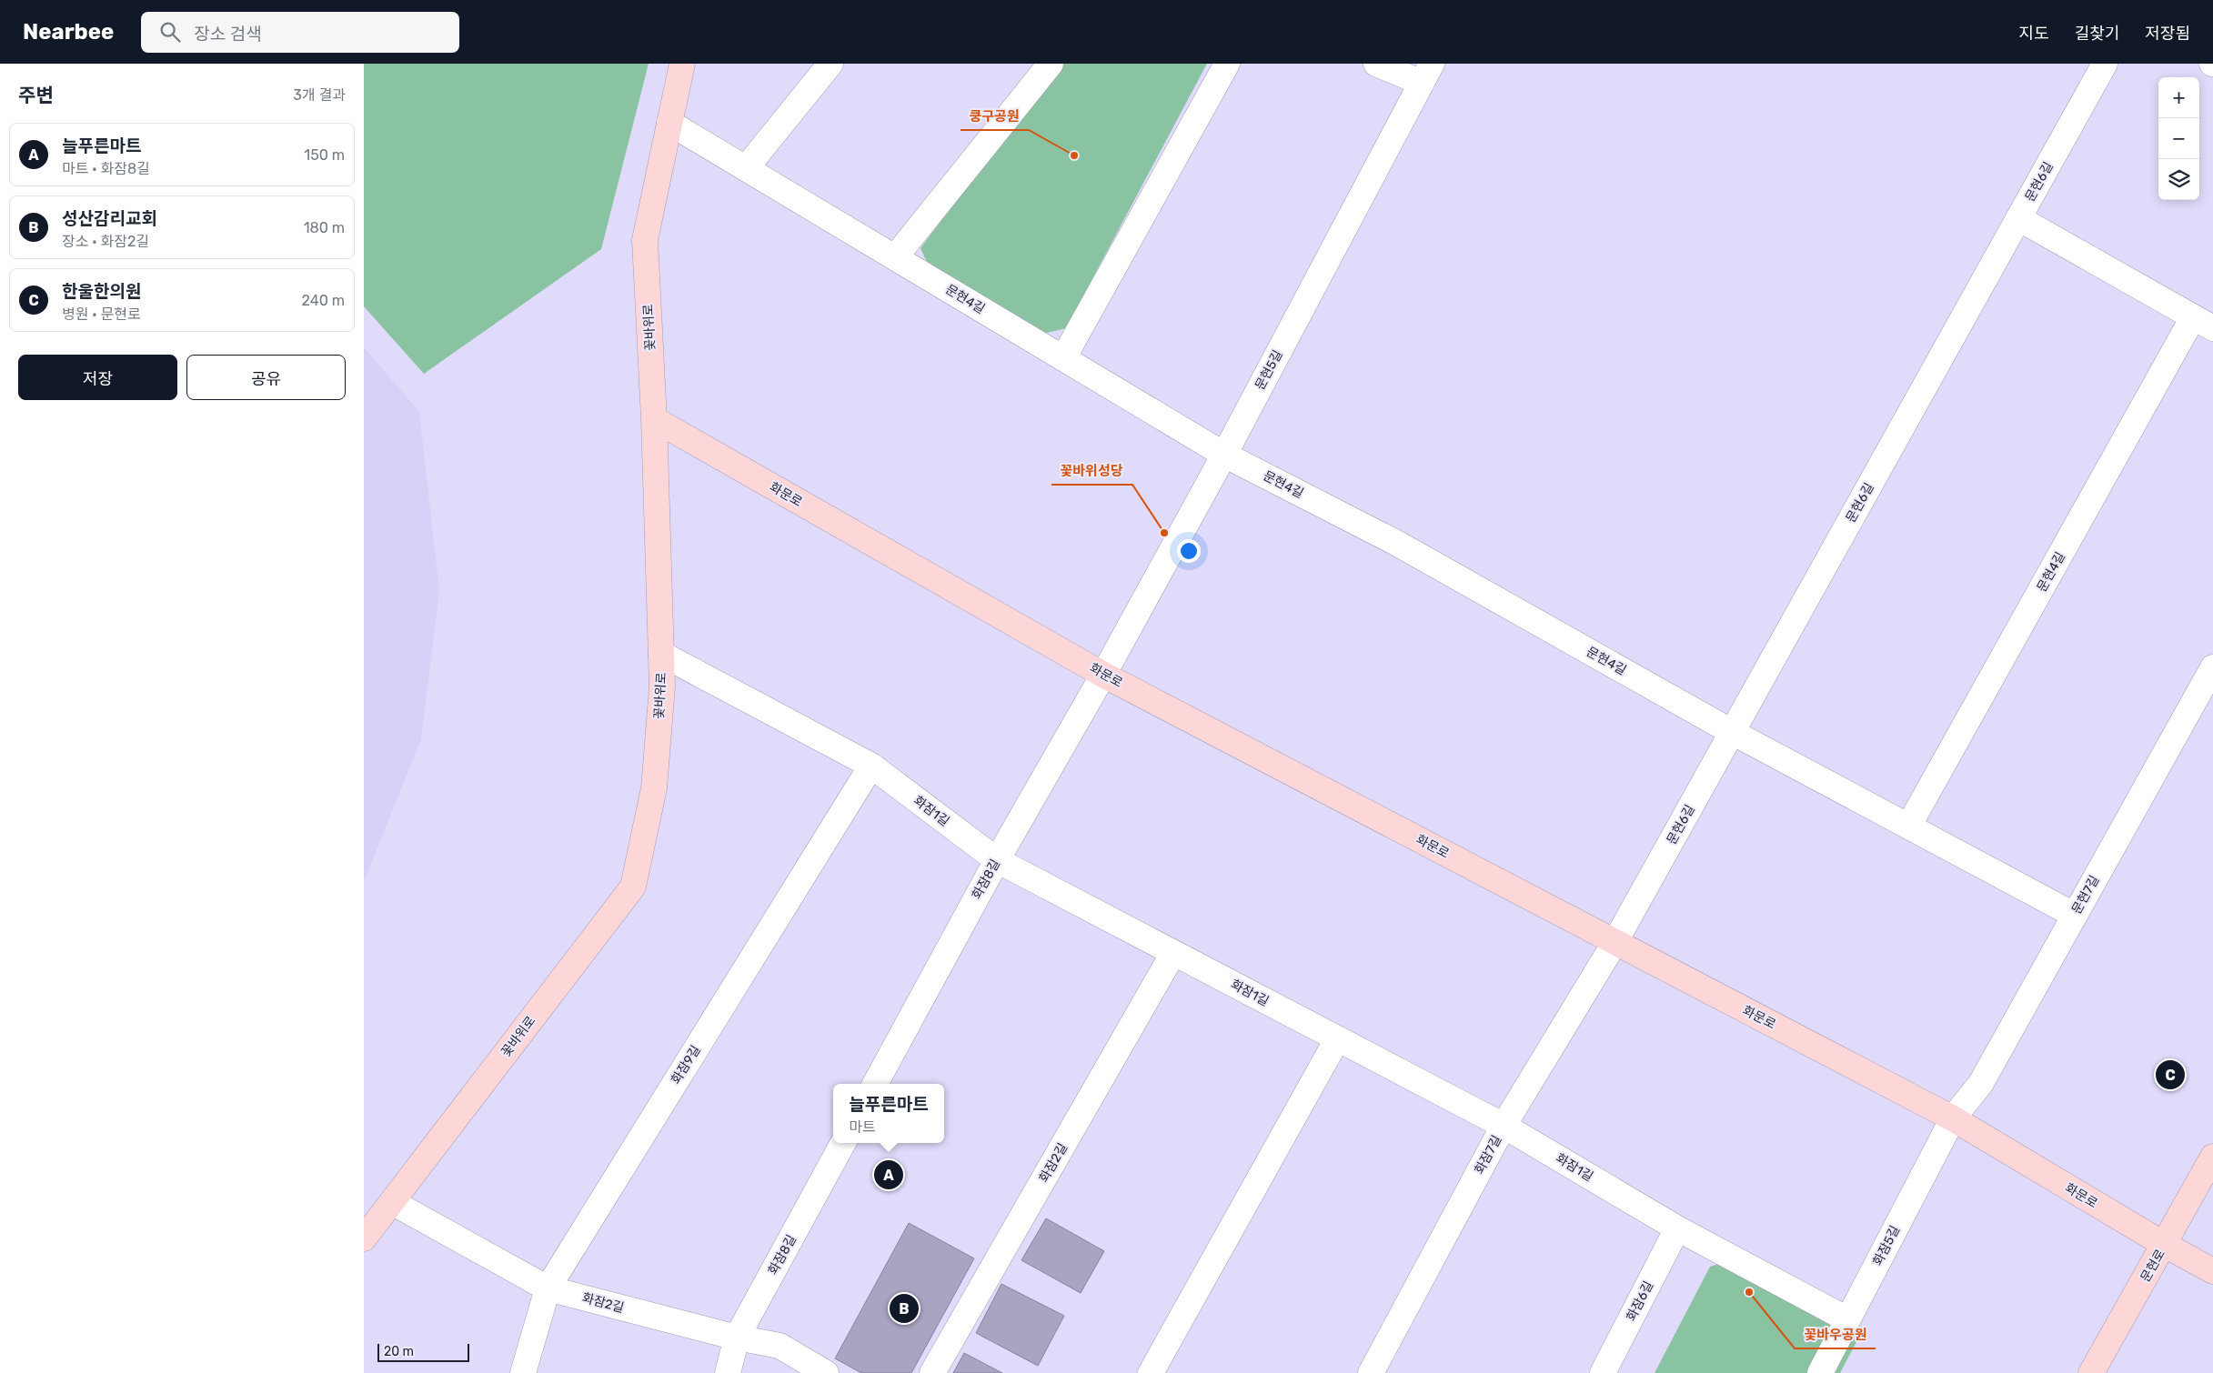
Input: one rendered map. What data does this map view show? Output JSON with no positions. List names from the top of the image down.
{
  "streets": {
    "street": [
      "문현6길",
      "문현4길",
      "꽃바위로",
      "문현5길",
      "화문로",
      "화잠1길",
      "화잠8길",
      "문현7길",
      "화잠9길",
      "화잠7길",
      "화잠2길",
      "화잠5길",
      "문현로",
      "화잠6길"
    ]
  },
  "crossings": [
    ["문현6길", "문현4길"],
    ["문현6길", "화문로"],
    ["문현6길", "화잠7길"],
    ["문현4길", "꽃바위로"],
    ["문현4길", "문현5길"],
    ["문현4길", "문현7길"],
    ["꽃바위로", "화문로"],
    ["꽃바위로", "화잠1길"],
    ["꽃바위로", "화잠2길"],
    ["문현5길", "화문로"],
    ["문현5길", "화잠8길"],
    ["화문로", "화잠8길"],
    ["화문로", "문현7길"],
    ["화문로", "화잠7길"],
    ["화문로", "화잠5길"],
    ["화문로", "문현로"],
    ["화잠1길", "화잠8길"],
    ["화잠1길", "화잠9길"],
    ["화잠1길", "화잠7길"],
    ["화잠1길", "화잠2길"],
    ["화잠1길", "화잠5길"],
    ["화잠1길", "화잠6길"],
    ["화잠8길", "화잠2길"],
    ["문현7길", "화잠5길"],
    ["화잠9길", "화잠2길"]
  ],
  "places": ["쿵구공원", "꽃바위성당", "꽃바우공원"],
  "scale_bar": "20 m",
  "page": {
    "header": "Nearbee",
    "search": "장소 검색",
    "nav": ["지도", "길찾기", "저장됨"],
    "heading": ["주변", "3개 결과"],
    "map_buttons": ["+", "−"],
    "list": [
      {
        "mark": "A",
        "name": "늘푸른마트",
        "note": "마트 · 화잠8길",
        "value": "150 m"
      },
      {
        "mark": "B",
        "name": "성산감리교회",
        "note": "장소 · 화잠2길",
        "value": "180 m"
      },
      {
        "mark": "C",
        "name": "한울한의원",
        "note": "병원 · 문현로",
        "value": "240 m"
      }
    ],
    "buttons": ["저장", "공유"],
    "pins": ["C", "A", "B"],
    "popup": ["늘푸른마트", "마트"],
    "scale": "20 m"
  }
}
